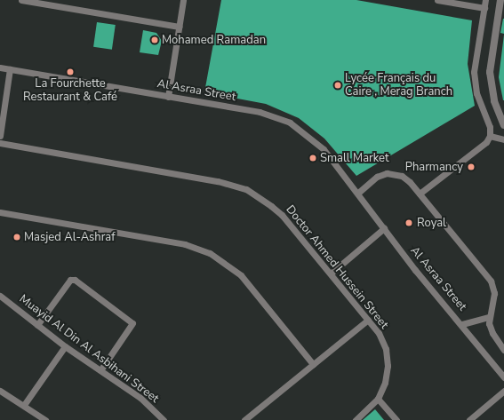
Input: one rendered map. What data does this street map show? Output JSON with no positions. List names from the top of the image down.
{
  "streets": {
    "street": ["Al Asraa Street", "Doctor Ahmed Hussein Street", "Muayid Al Din Al Asbihani Street"]
  },
  "places": [
    "Mohamed Ramadan",
    "La Fourchette Restaurant & Café",
    "Lycée Français du Caire , Merag Branch",
    "Small Market",
    "Pharmancy",
    "Royal",
    "Masjed Al-Ashraf"
  ]
}
